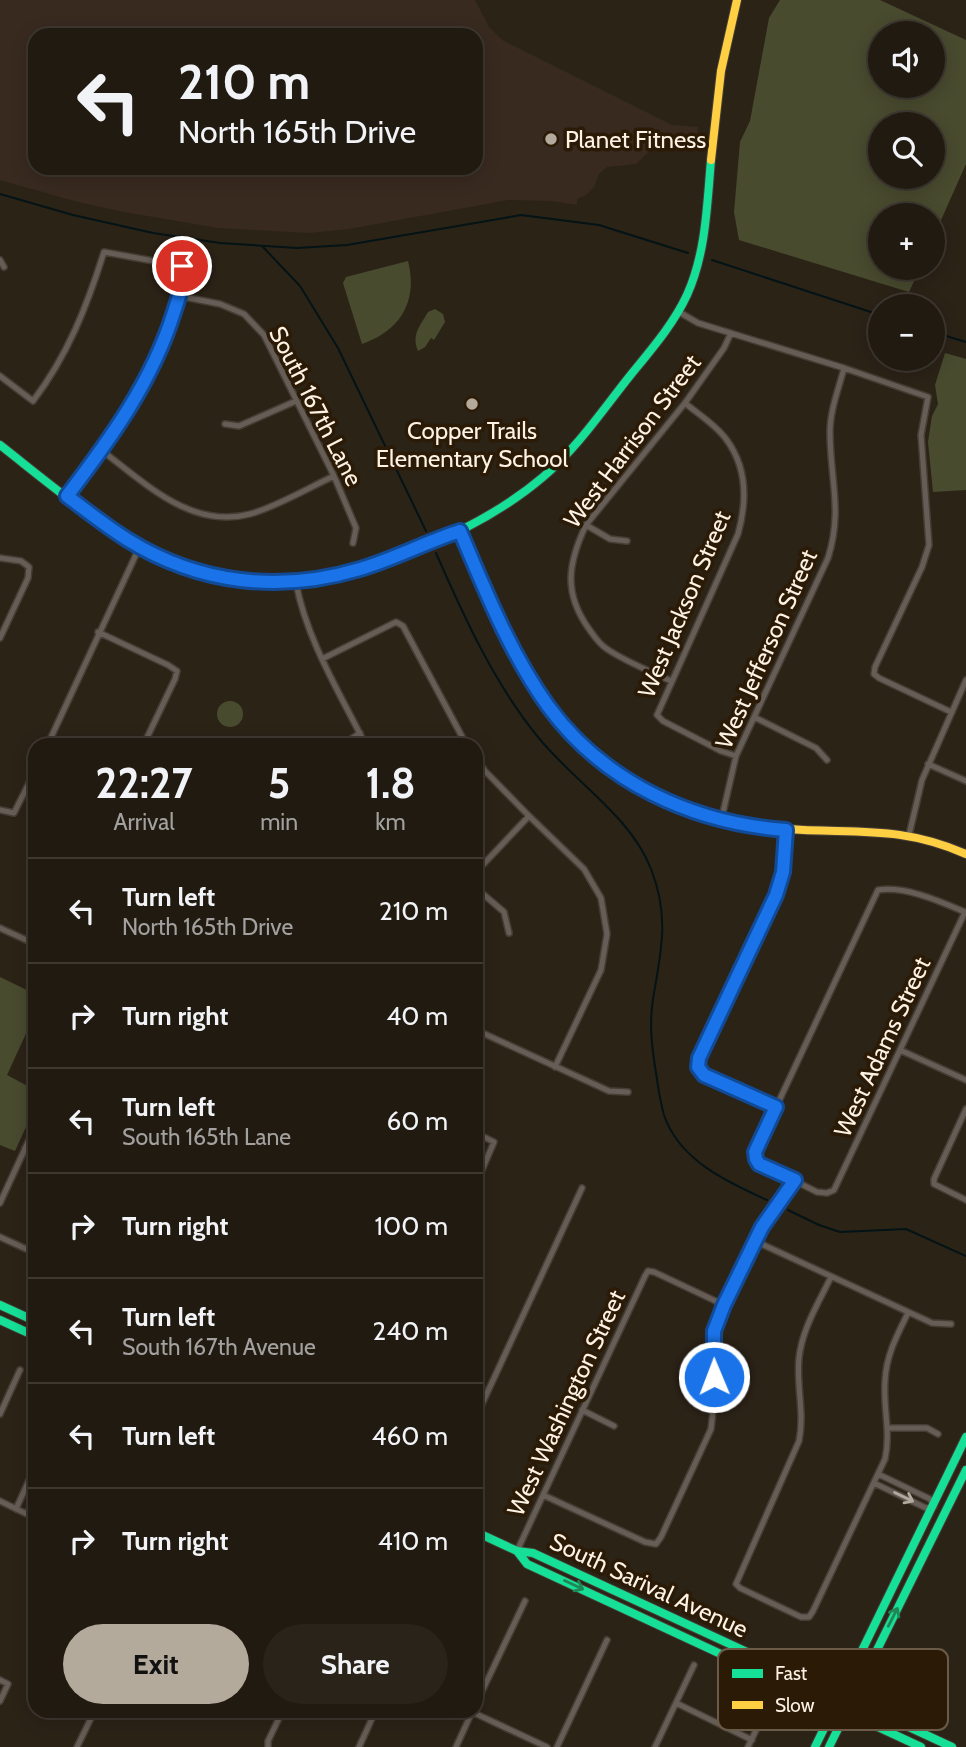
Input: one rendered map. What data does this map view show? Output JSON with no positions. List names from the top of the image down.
{
  "streets": {
    "street": [
      "South 167th Lane",
      "West Harrison Street",
      "West Jackson Street",
      "West Jefferson Street",
      "West Adams Street",
      "West Washington Street",
      "South Sarival Avenue"
    ]
  },
  "crossings": [
    ["West Harrison Street", "West Jackson Street"],
    ["West Jackson Street", "West Jefferson Street"],
    ["West Washington Street", "South Sarival Avenue"]
  ],
  "places": ["Planet Fitness", "Copper Trails Elementary School"],
  "legend": ["Fast", "Slow"],
  "page": {
    "map_buttons": ["+", "−"],
    "turn": ["210 m", "North 165th Drive"],
    "eta": [
      "22:27",
      "Arrival",
      "5",
      "min",
      "1.8",
      "km"
    ],
    "list": [
      {
        "name": "Turn left",
        "note": "North 165th Drive",
        "value": "210 m"
      },
      {
        "name": "Turn right",
        "value": "40 m"
      },
      {
        "name": "Turn left",
        "note": "South 165th Lane",
        "value": "60 m"
      },
      {
        "name": "Turn right",
        "value": "100 m"
      },
      {
        "name": "Turn left",
        "note": "South 167th Avenue",
        "value": "240 m"
      },
      {
        "name": "Turn left",
        "value": "460 m"
      },
      {
        "name": "Turn right",
        "value": "410 m"
      }
    ],
    "buttons": ["Exit", "Share"]
  }
}
